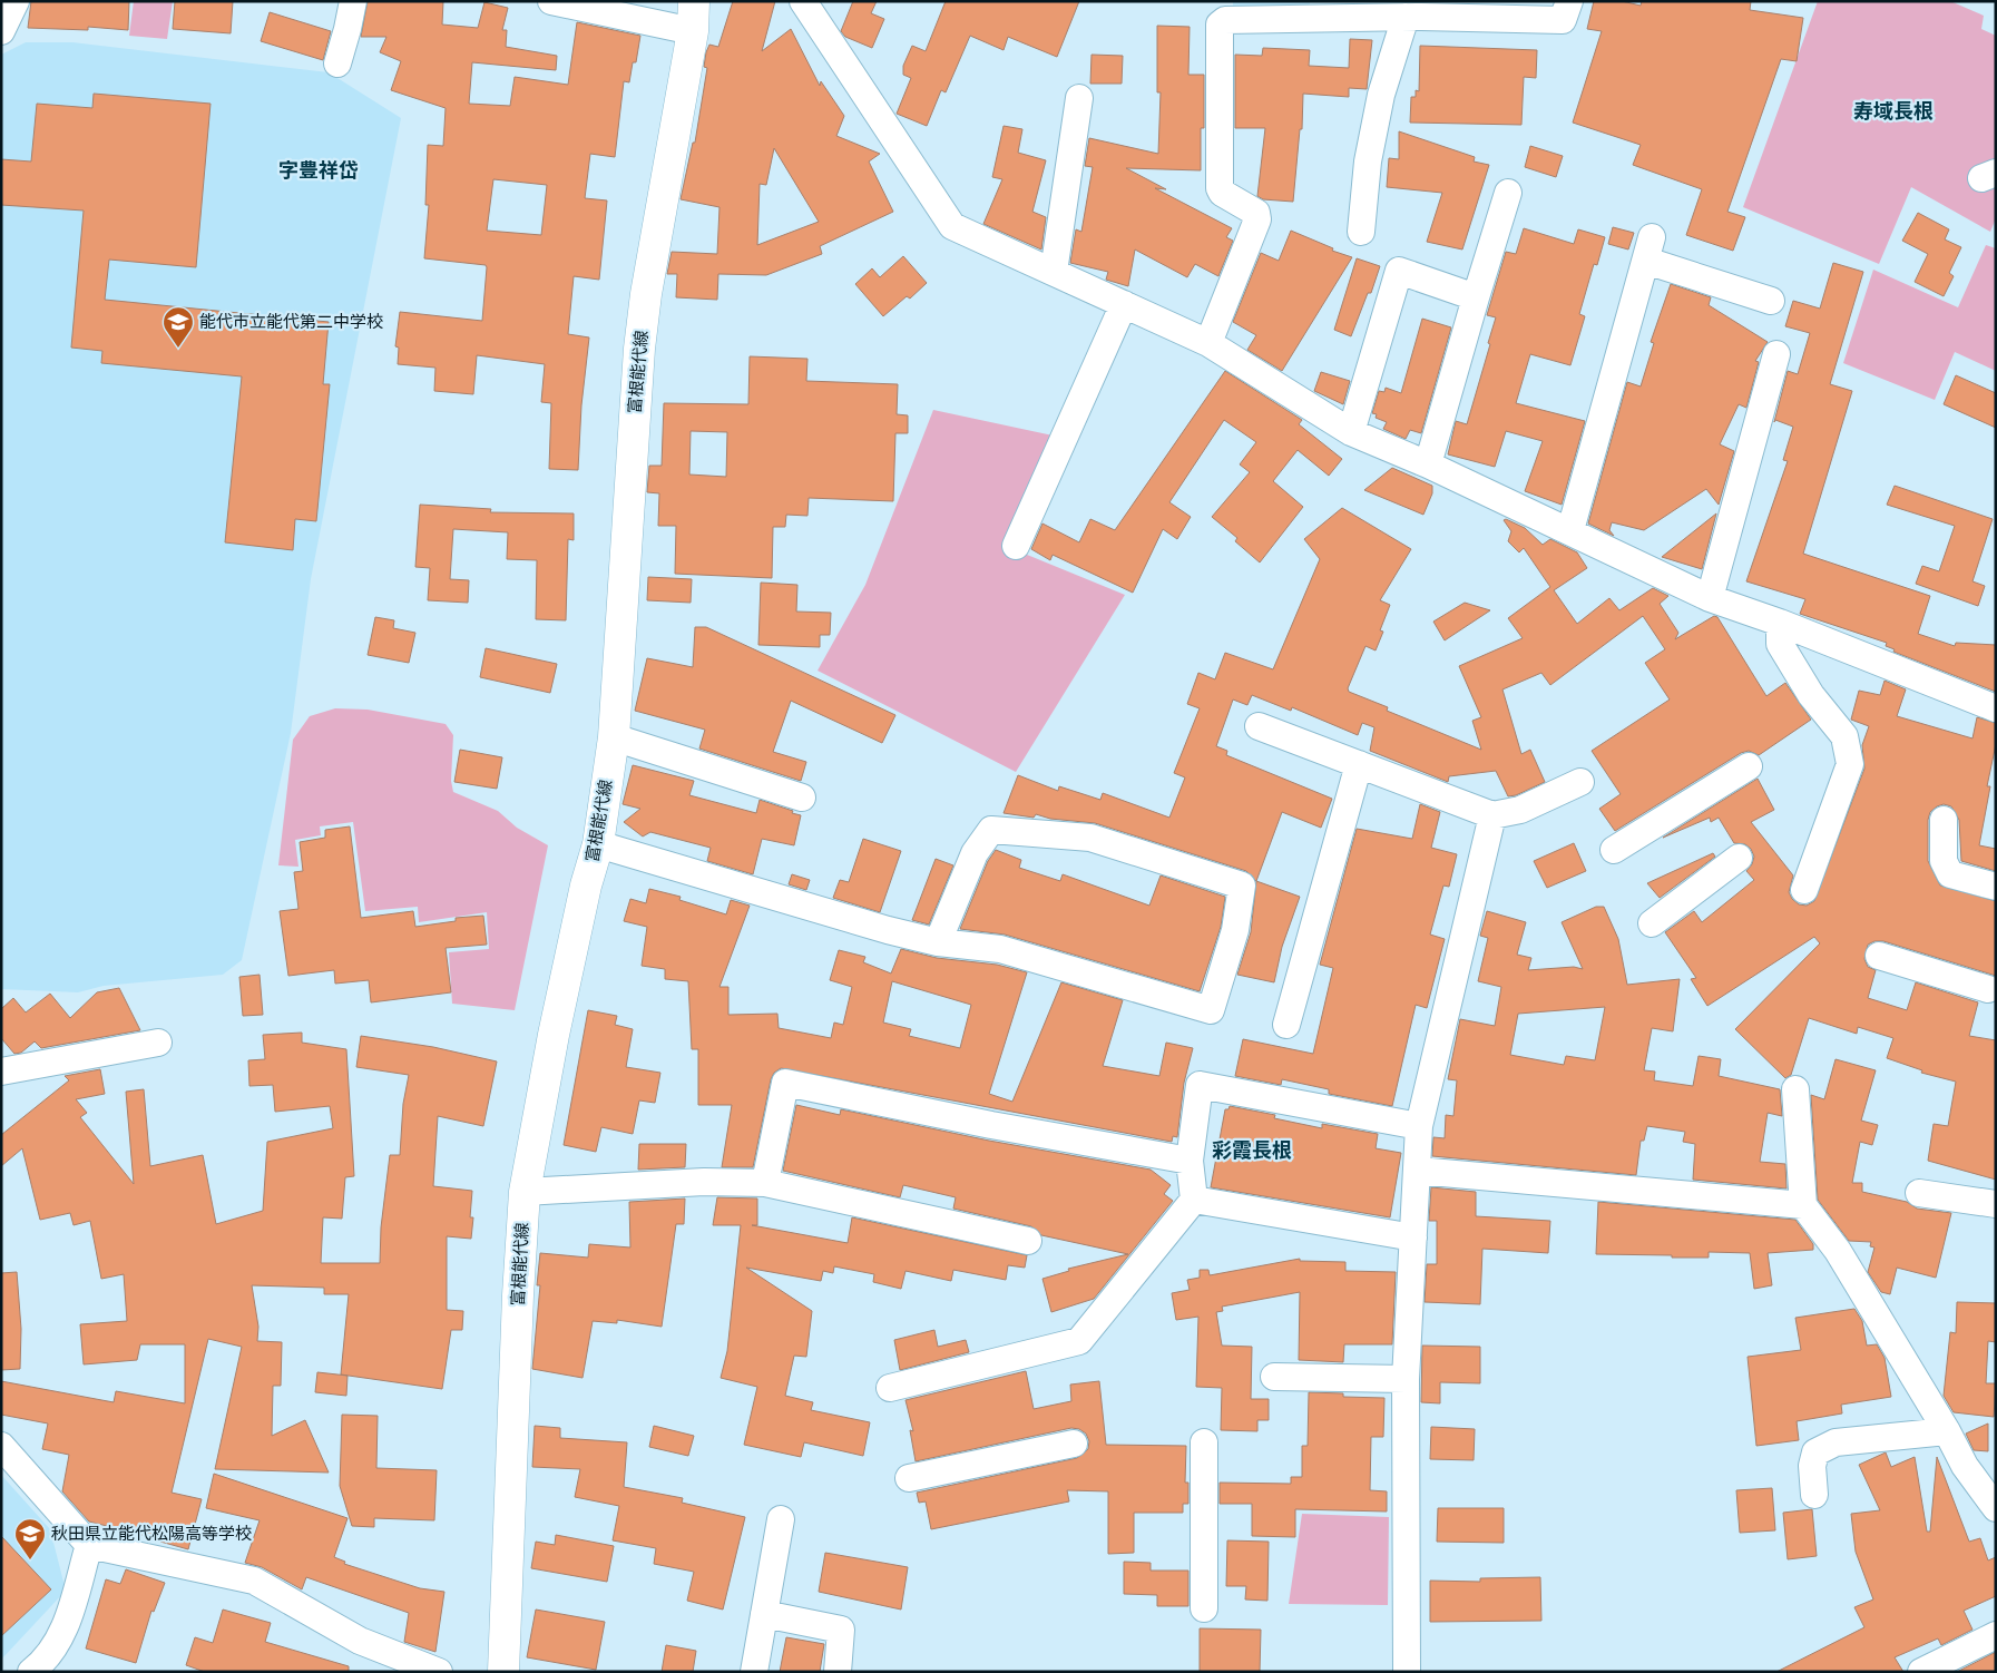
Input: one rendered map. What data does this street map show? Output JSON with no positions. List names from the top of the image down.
{
  "streets": {
    "main road": ["富根能代線"]
  },
  "districts": ["寿域長根", "字豊祥岱", "彩霞長根"],
  "places": {
    "school or university": ["能代市立能代第二中学校", "秋田県立能代松陽高等学校"]
  }
}
